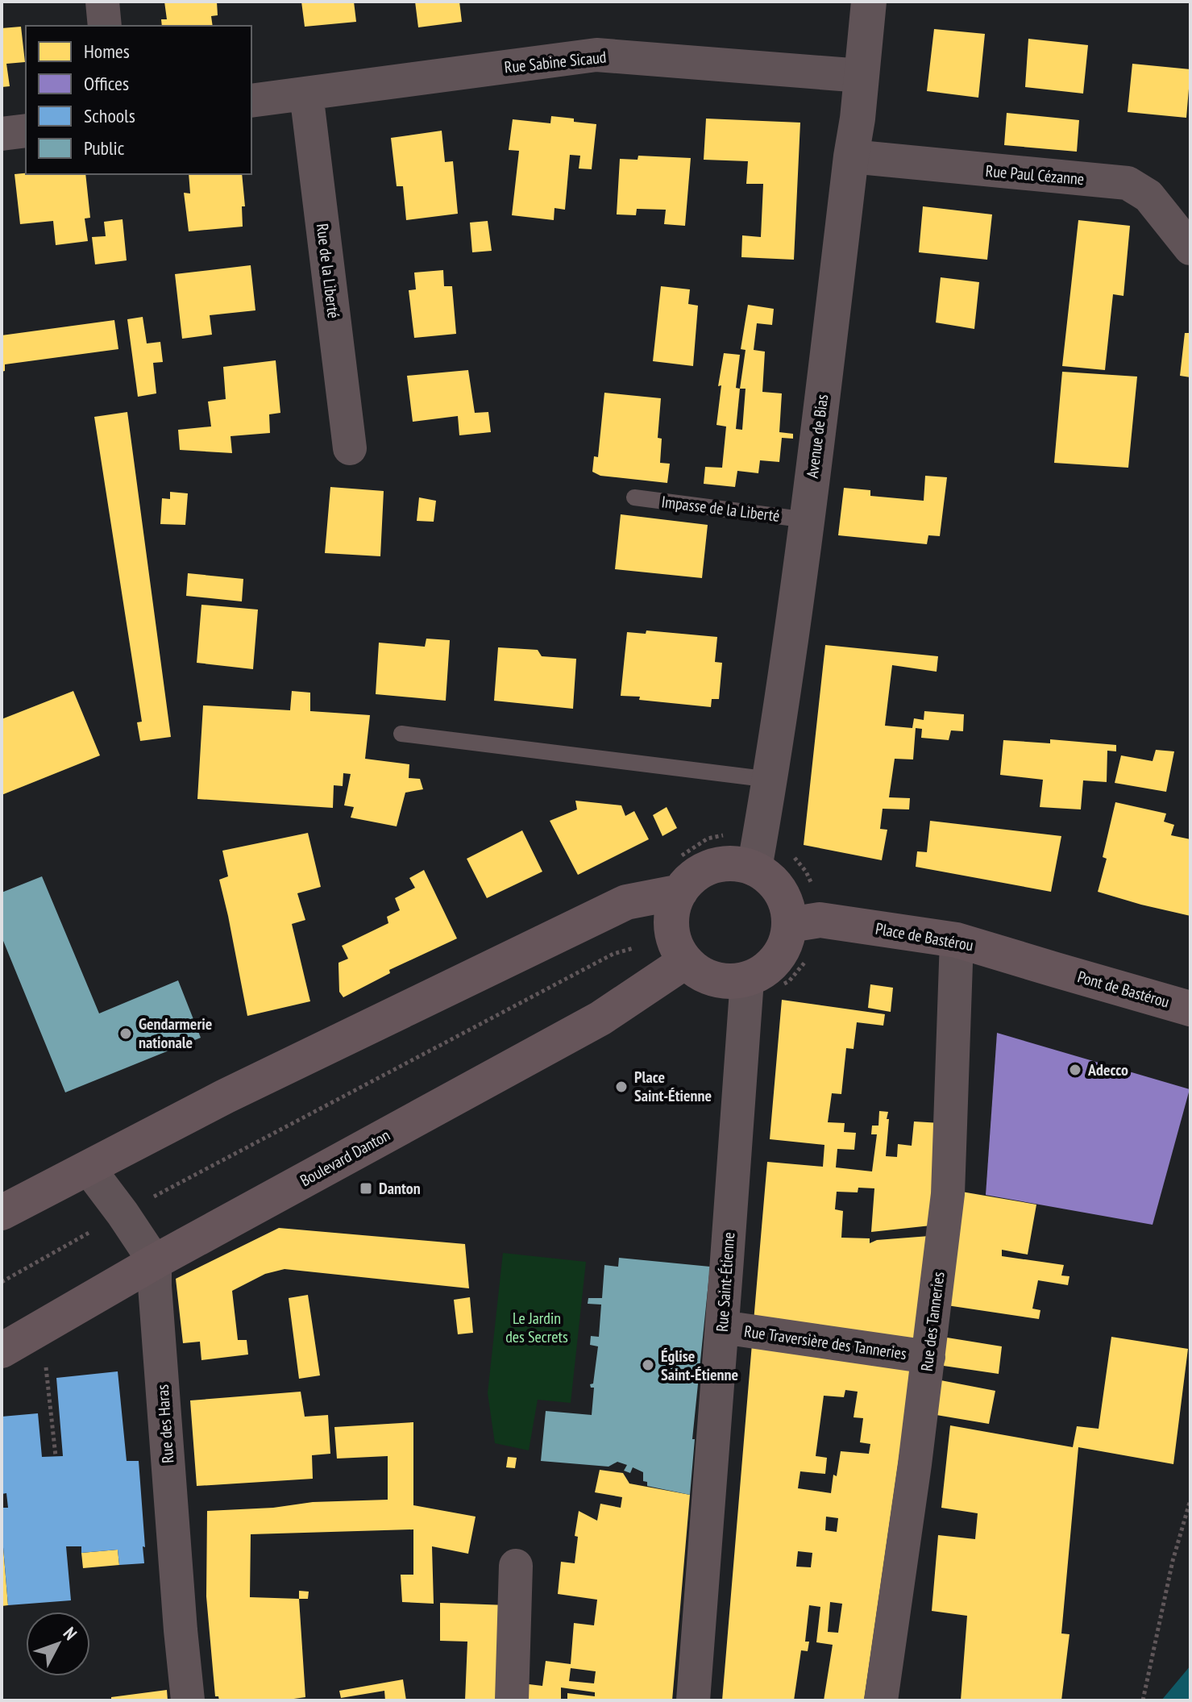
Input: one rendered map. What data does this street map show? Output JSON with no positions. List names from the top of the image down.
{
  "streets": {
    "main road": ["Place de Bastérou", "Pont de Bastérou", "Boulevard Danton"],
    "street": [
      "Rue Sabine Sicaud",
      "Rue Paul Cézanne",
      "Rue de la Liberté",
      "Avenue de Bias",
      "Rue Saint-Étienne",
      "Rue des Tanneries",
      "Rue Traversière des Tanneries",
      "Rue des Haras"
    ],
    "lane": ["Impasse de la Liberté"]
  },
  "crossings": [
    ["Rue Sabine Sicaud", "Rue de la Liberté"],
    ["Rue Sabine Sicaud", "Avenue de Bias"],
    ["Rue Paul Cézanne", "Avenue de Bias"],
    ["Avenue de Bias", "Impasse de la Liberté"],
    ["Place de Bastérou", "Pont de Bastérou"],
    ["Place de Bastérou", "Rue des Tanneries"],
    ["Boulevard Danton", "Rue des Haras"],
    ["Rue Saint-Étienne", "Rue Traversière des Tanneries"],
    ["Rue des Tanneries", "Rue Traversière des Tanneries"]
  ],
  "parks": ["Le Jardin des Secrets"],
  "places": {
    "other": [
      "Gendarmerie nationale",
      "Adecco",
      "Place Saint-Étienne",
      "Église Saint-Étienne"
    ],
    "transit": ["Danton"]
  },
  "legend": [
    "Homes",
    "Offices",
    "Schools",
    "Public"
  ],
  "north": "top right"
}
